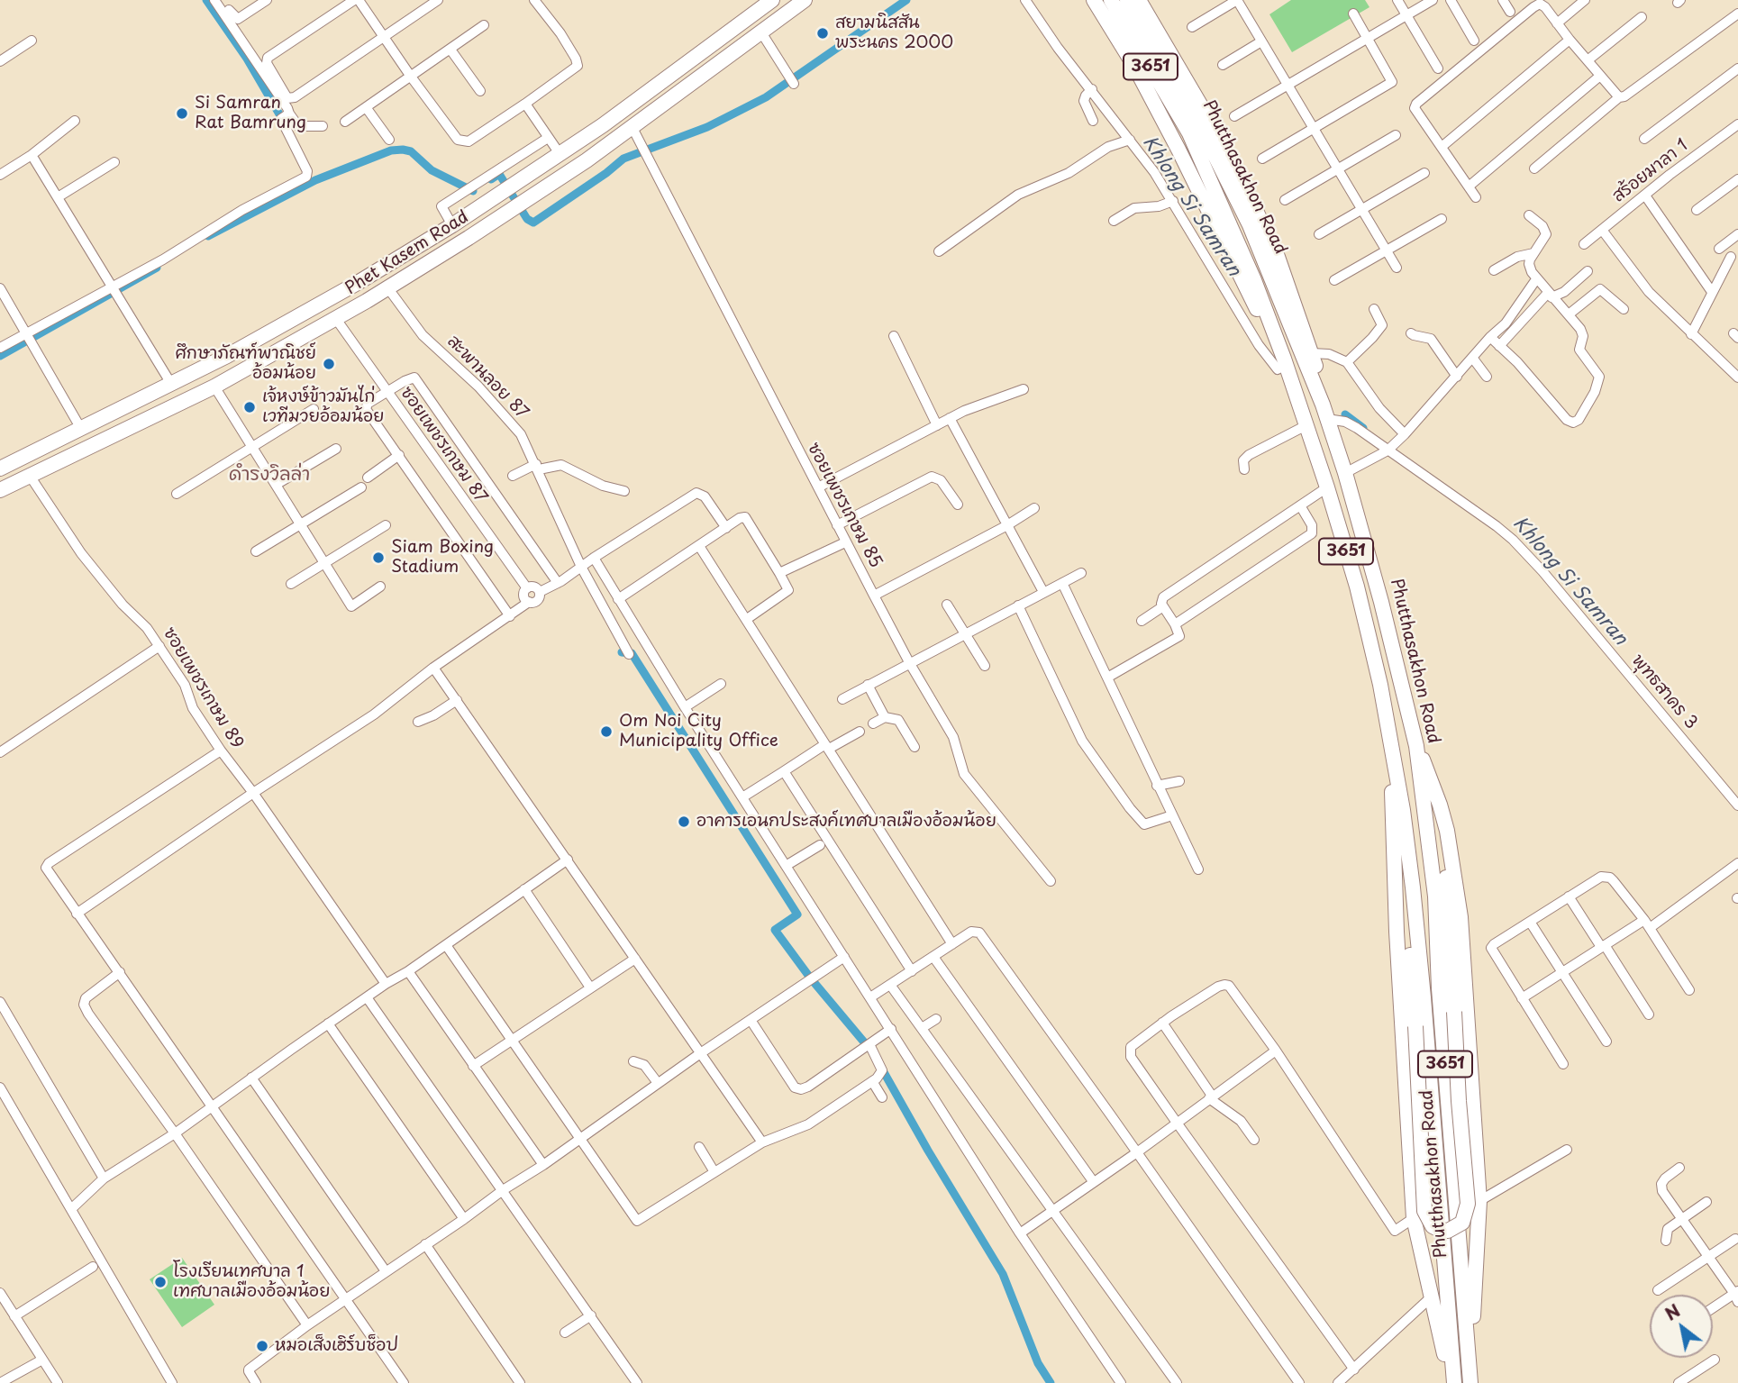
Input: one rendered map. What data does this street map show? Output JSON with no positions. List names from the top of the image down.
{
  "streets": {
    "main road": ["3651", "Phutthasakhon Road", "Phet Kasem Road"],
    "street": [
      "สร้อยมาลา 1",
      "สะพานลอย 87",
      "ซอยเพชรเกษม 87",
      "ซอยเพชรเกษม 85",
      "ซอยเพชรเกษม 89",
      "พุทธสาคร 3"
    ]
  },
  "crossings": [
    ["Phutthasakhon Road", "พุทธสาคร 3"],
    ["Phet Kasem Road", "สะพานลอย 87"],
    ["Phet Kasem Road", "ซอยเพชรเกษม 87"],
    ["Phet Kasem Road", "ซอยเพชรเกษม 85"],
    ["Phet Kasem Road", "ซอยเพชรเกษม 89"]
  ],
  "districts": ["ดำรงวิลล่า"],
  "water": ["Khlong Si Samran"],
  "places": [
    "สยามนิสสัน พระนคร 2000",
    "Si Samran Rat Bamrung",
    "ศึกษาภัณฑ์พาณิชย์ อ้อมน้อย",
    "เจ้หงษ์ข้าวมันไก่ เวทีมวยอ้อมน้อย",
    "Siam Boxing Stadium",
    "Om Noi City Municipality Office",
    "อาคารเอนกประสงค์เทศบาลเมืองอ้อมน้อย",
    "โรงเรียนเทศบาล 1 เทศบาลเมืองอ้อมน้อย",
    "หมอเส็งเฮิร์บช็อป"
  ],
  "north": "top left"
}
